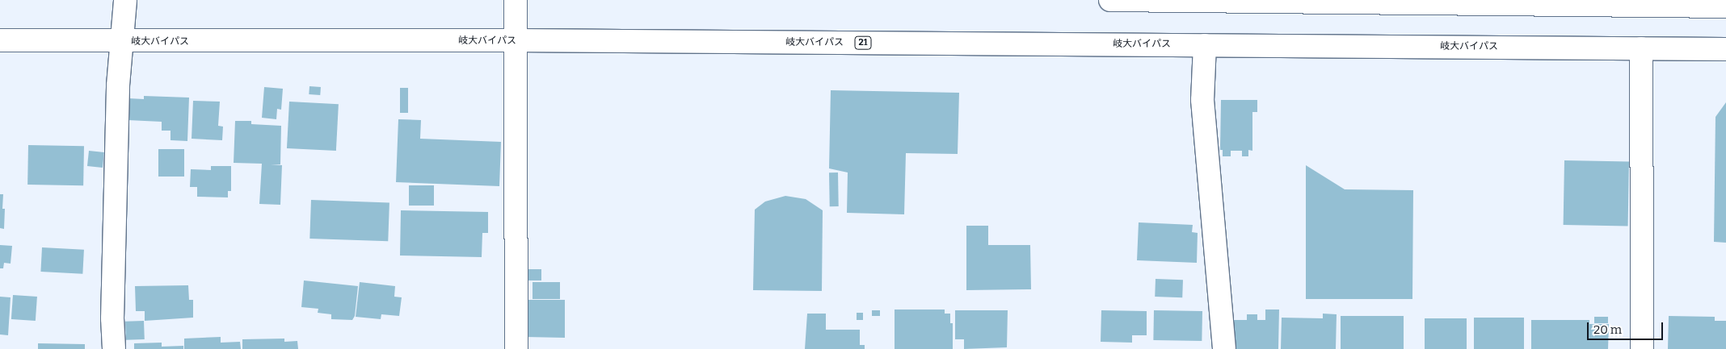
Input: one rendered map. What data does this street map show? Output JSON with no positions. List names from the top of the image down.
{
  "streets": {
    "main road": ["岐大バイパス", "21"]
  },
  "scale_bar": "20 m"
}
